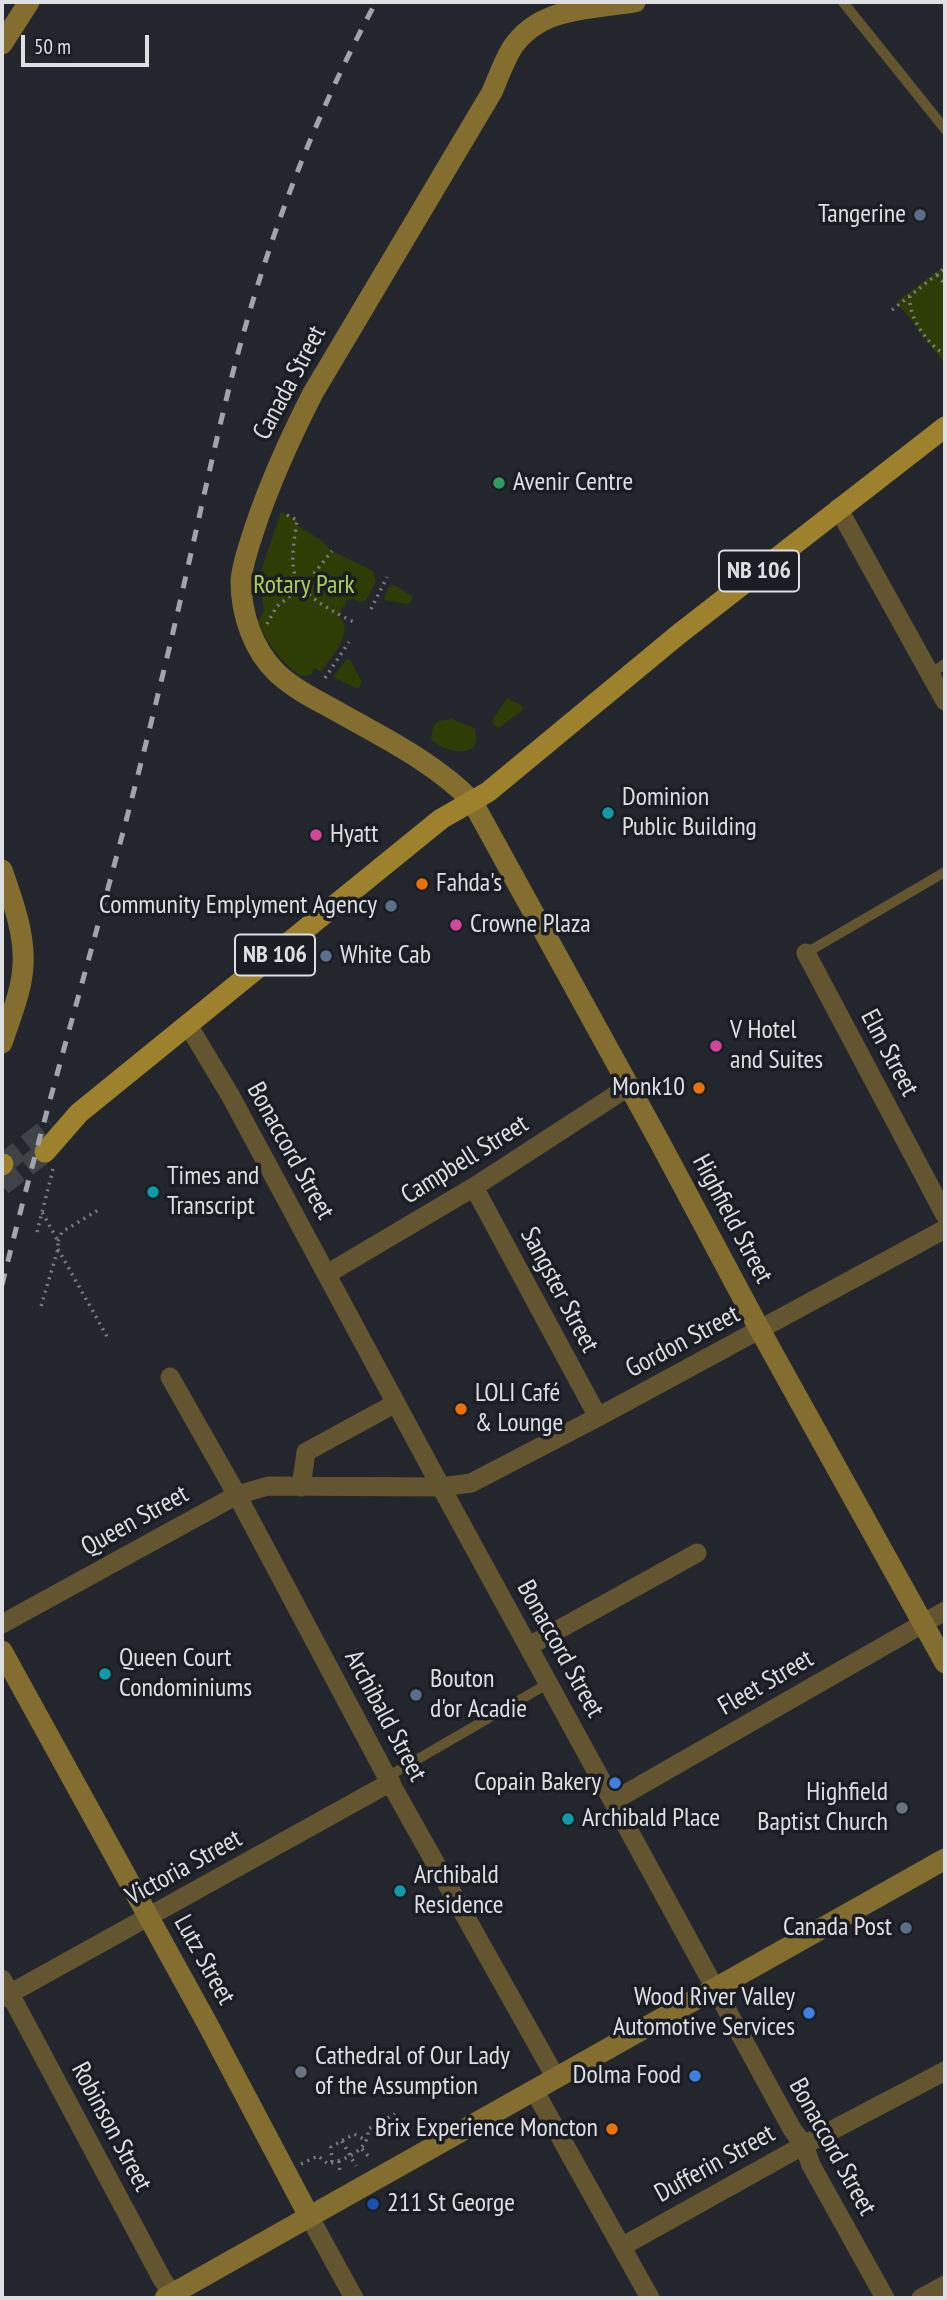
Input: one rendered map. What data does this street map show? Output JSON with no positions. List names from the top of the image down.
{
  "streets": {
    "main road": ["NB 106"],
    "street": [
      "Canada Street",
      "Elm Street",
      "Bonaccord Street",
      "Campbell Street",
      "Highfield Street",
      "Sangster Street",
      "Gordon Street",
      "Queen Street",
      "Fleet Street",
      "Archibald Street",
      "Victoria Street",
      "Lutz Street",
      "Robinson Street",
      "Dufferin Street"
    ]
  },
  "crossings": [
    ["Canada Street", "NB 106"],
    ["Canada Street", "Highfield Street"],
    ["NB 106", "Bonaccord Street"],
    ["NB 106", "Highfield Street"],
    ["Bonaccord Street", "Campbell Street"],
    ["Bonaccord Street", "Gordon Street"],
    ["Bonaccord Street", "Queen Street"],
    ["Bonaccord Street", "Fleet Street"],
    ["Bonaccord Street", "Dufferin Street"],
    ["Campbell Street", "Highfield Street"],
    ["Campbell Street", "Sangster Street"],
    ["Highfield Street", "Gordon Street"],
    ["Highfield Street", "Fleet Street"],
    ["Sangster Street", "Gordon Street"],
    ["Gordon Street", "Queen Street"],
    ["Queen Street", "Archibald Street"],
    ["Archibald Street", "Victoria Street"],
    ["Victoria Street", "Lutz Street"],
    ["Victoria Street", "Robinson Street"]
  ],
  "parks": ["Rotary Park"],
  "places": [
    "Tangerine",
    "Avenir Centre",
    "Dominion Public Building",
    "Hyatt",
    "Fahda's",
    "Community Emplyment Agency",
    "Crowne Plaza",
    "White Cab",
    "V Hotel and Suites",
    "Monk10",
    "Times and Transcript",
    "LOLI Café & Lounge",
    "Queen Court Condominiums",
    "Bouton d'or Acadie",
    "Copain Bakery",
    "Highfield Baptist Church",
    "Archibald Place",
    "Archibald Residence",
    "Canada Post",
    "Wood River Valley Automotive Services",
    "Cathedral of Our Lady of the Assumption",
    "Dolma Food",
    "Brix Experience Moncton",
    "211 St George"
  ],
  "scale_bar": "50 m"
}
